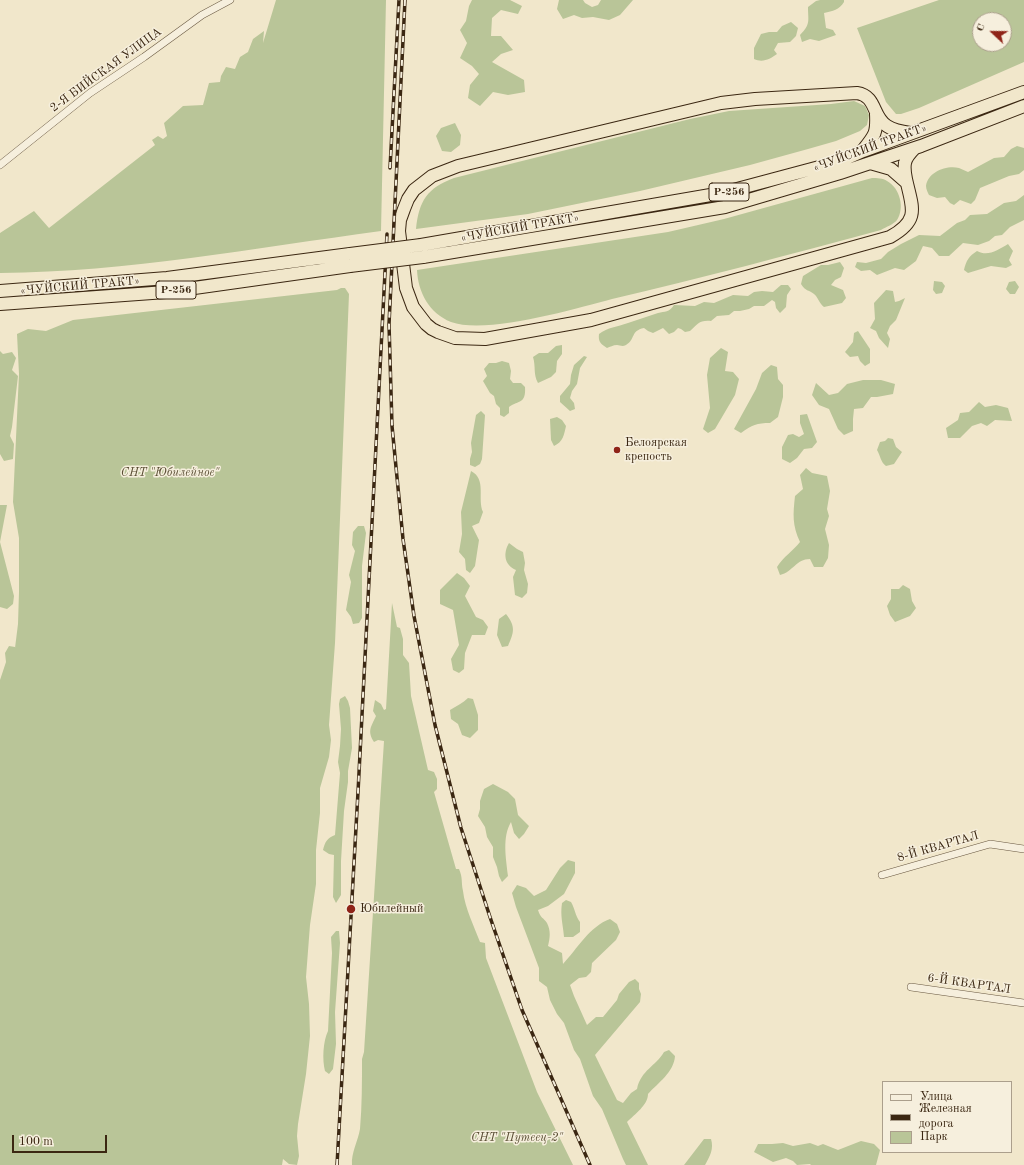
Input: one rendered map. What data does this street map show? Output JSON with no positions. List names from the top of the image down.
{
  "streets": {
    "highway": ["«ЧУЙСКИЙ ТРАКТ»", "Р-256"],
    "street": ["2-Я БИЙСКАЯ УЛИЦА", "8-Й КВАРТАЛ", "6-Й КВАРТАЛ"]
  },
  "parks": ["СНТ \"Юбилейное\"", "СНТ \"Путеец-2\""],
  "places": ["Белоярская крепость", "Юбилейный"],
  "legend": ["Улица", "Железная дорога", "Парк"],
  "scale_bar": "100 m",
  "north": "left"
}
